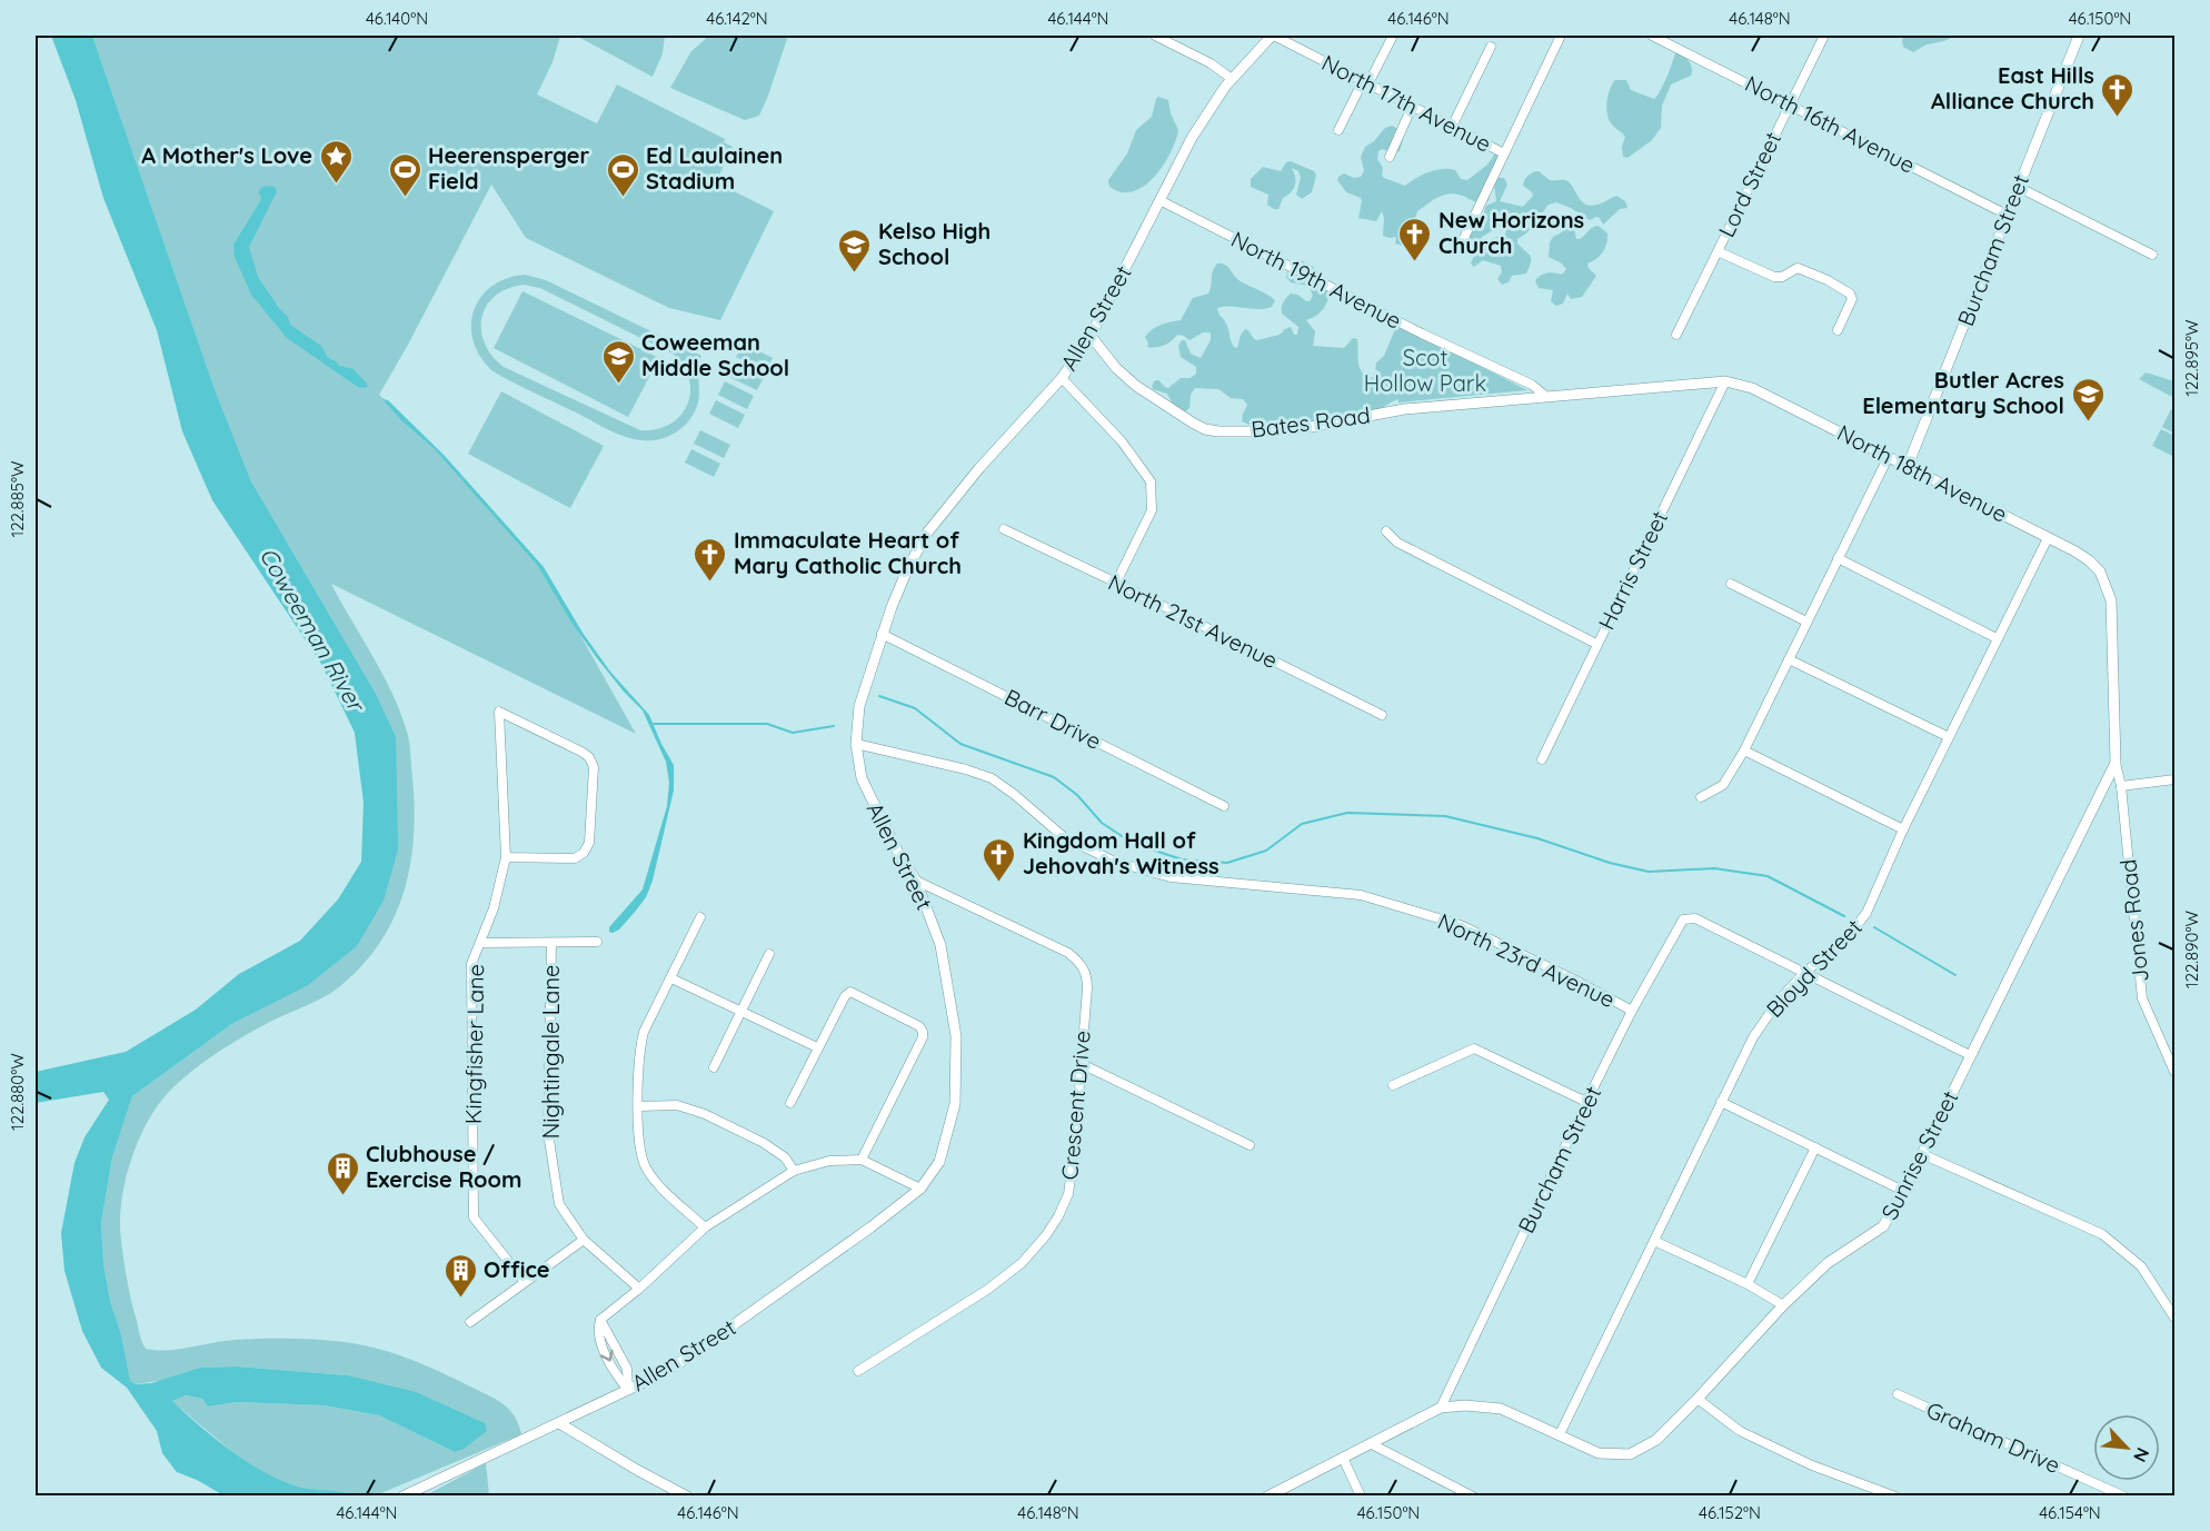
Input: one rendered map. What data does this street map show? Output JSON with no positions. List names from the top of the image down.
{
  "streets": {
    "street": [
      "North 17th Avenue",
      "North 16th Avenue",
      "Lord Street",
      "Burcham Street",
      "North 19th Avenue",
      "Allen Street",
      "Bates Road",
      "North 18th Avenue",
      "Harris Street",
      "North 21st Avenue",
      "Barr Drive",
      "Jones Road",
      "North 23rd Avenue",
      "Bloyd Street",
      "Kingfisher Lane",
      "Nightingale Lane",
      "Crescent Drive",
      "Sunrise Street",
      "Graham Drive"
    ]
  },
  "crossings": [
    ["North 17th Avenue", "Allen Street"],
    ["North 16th Avenue", "Lord Street"],
    ["North 16th Avenue", "Burcham Street"],
    ["Burcham Street", "North 18th Avenue"],
    ["Burcham Street", "North 23rd Avenue"],
    ["Burcham Street", "Bloyd Street"],
    ["Burcham Street", "Sunrise Street"],
    ["North 19th Avenue", "Allen Street"],
    ["North 19th Avenue", "Bates Road"],
    ["Allen Street", "Bates Road"],
    ["Allen Street", "Barr Drive"],
    ["Allen Street", "North 23rd Avenue"],
    ["Allen Street", "Crescent Drive"],
    ["Bates Road", "North 18th Avenue"],
    ["Bates Road", "Harris Street"],
    ["North 18th Avenue", "Harris Street"],
    ["North 18th Avenue", "Bloyd Street"],
    ["North 18th Avenue", "Sunrise Street"],
    ["Jones Road", "Sunrise Street"],
    ["Bloyd Street", "Sunrise Street"],
    ["Kingfisher Lane", "Nightingale Lane"]
  ],
  "water": ["Coweeman River"],
  "parks": ["Scot Hollow Park"],
  "places": {
    "church": [
      "East Hills Alliance Church",
      "New Horizons Church",
      "Immaculate Heart of Mary Catholic Church",
      "Kingdom Hall of Jehovah's Witness"
    ],
    "place": ["A Mother's Love"],
    "sports": ["Heerensperger Field", "Ed Laulainen Stadium"],
    "school or university": ["Kelso High School", "Coweeman Middle School", "Butler Acres Elementary School"],
    "building": ["Clubhouse / Exercise Room", "Office"]
  },
  "north": "bottom right",
  "coordinates": [
    "46.140°N",
    "46.142°N",
    "46.144°N",
    "46.146°N",
    "46.148°N",
    "46.150°N",
    "122.895°W",
    "122.885°W",
    "122.890°W",
    "122.880°W",
    "46.152°N",
    "46.154°N"
  ]
}
